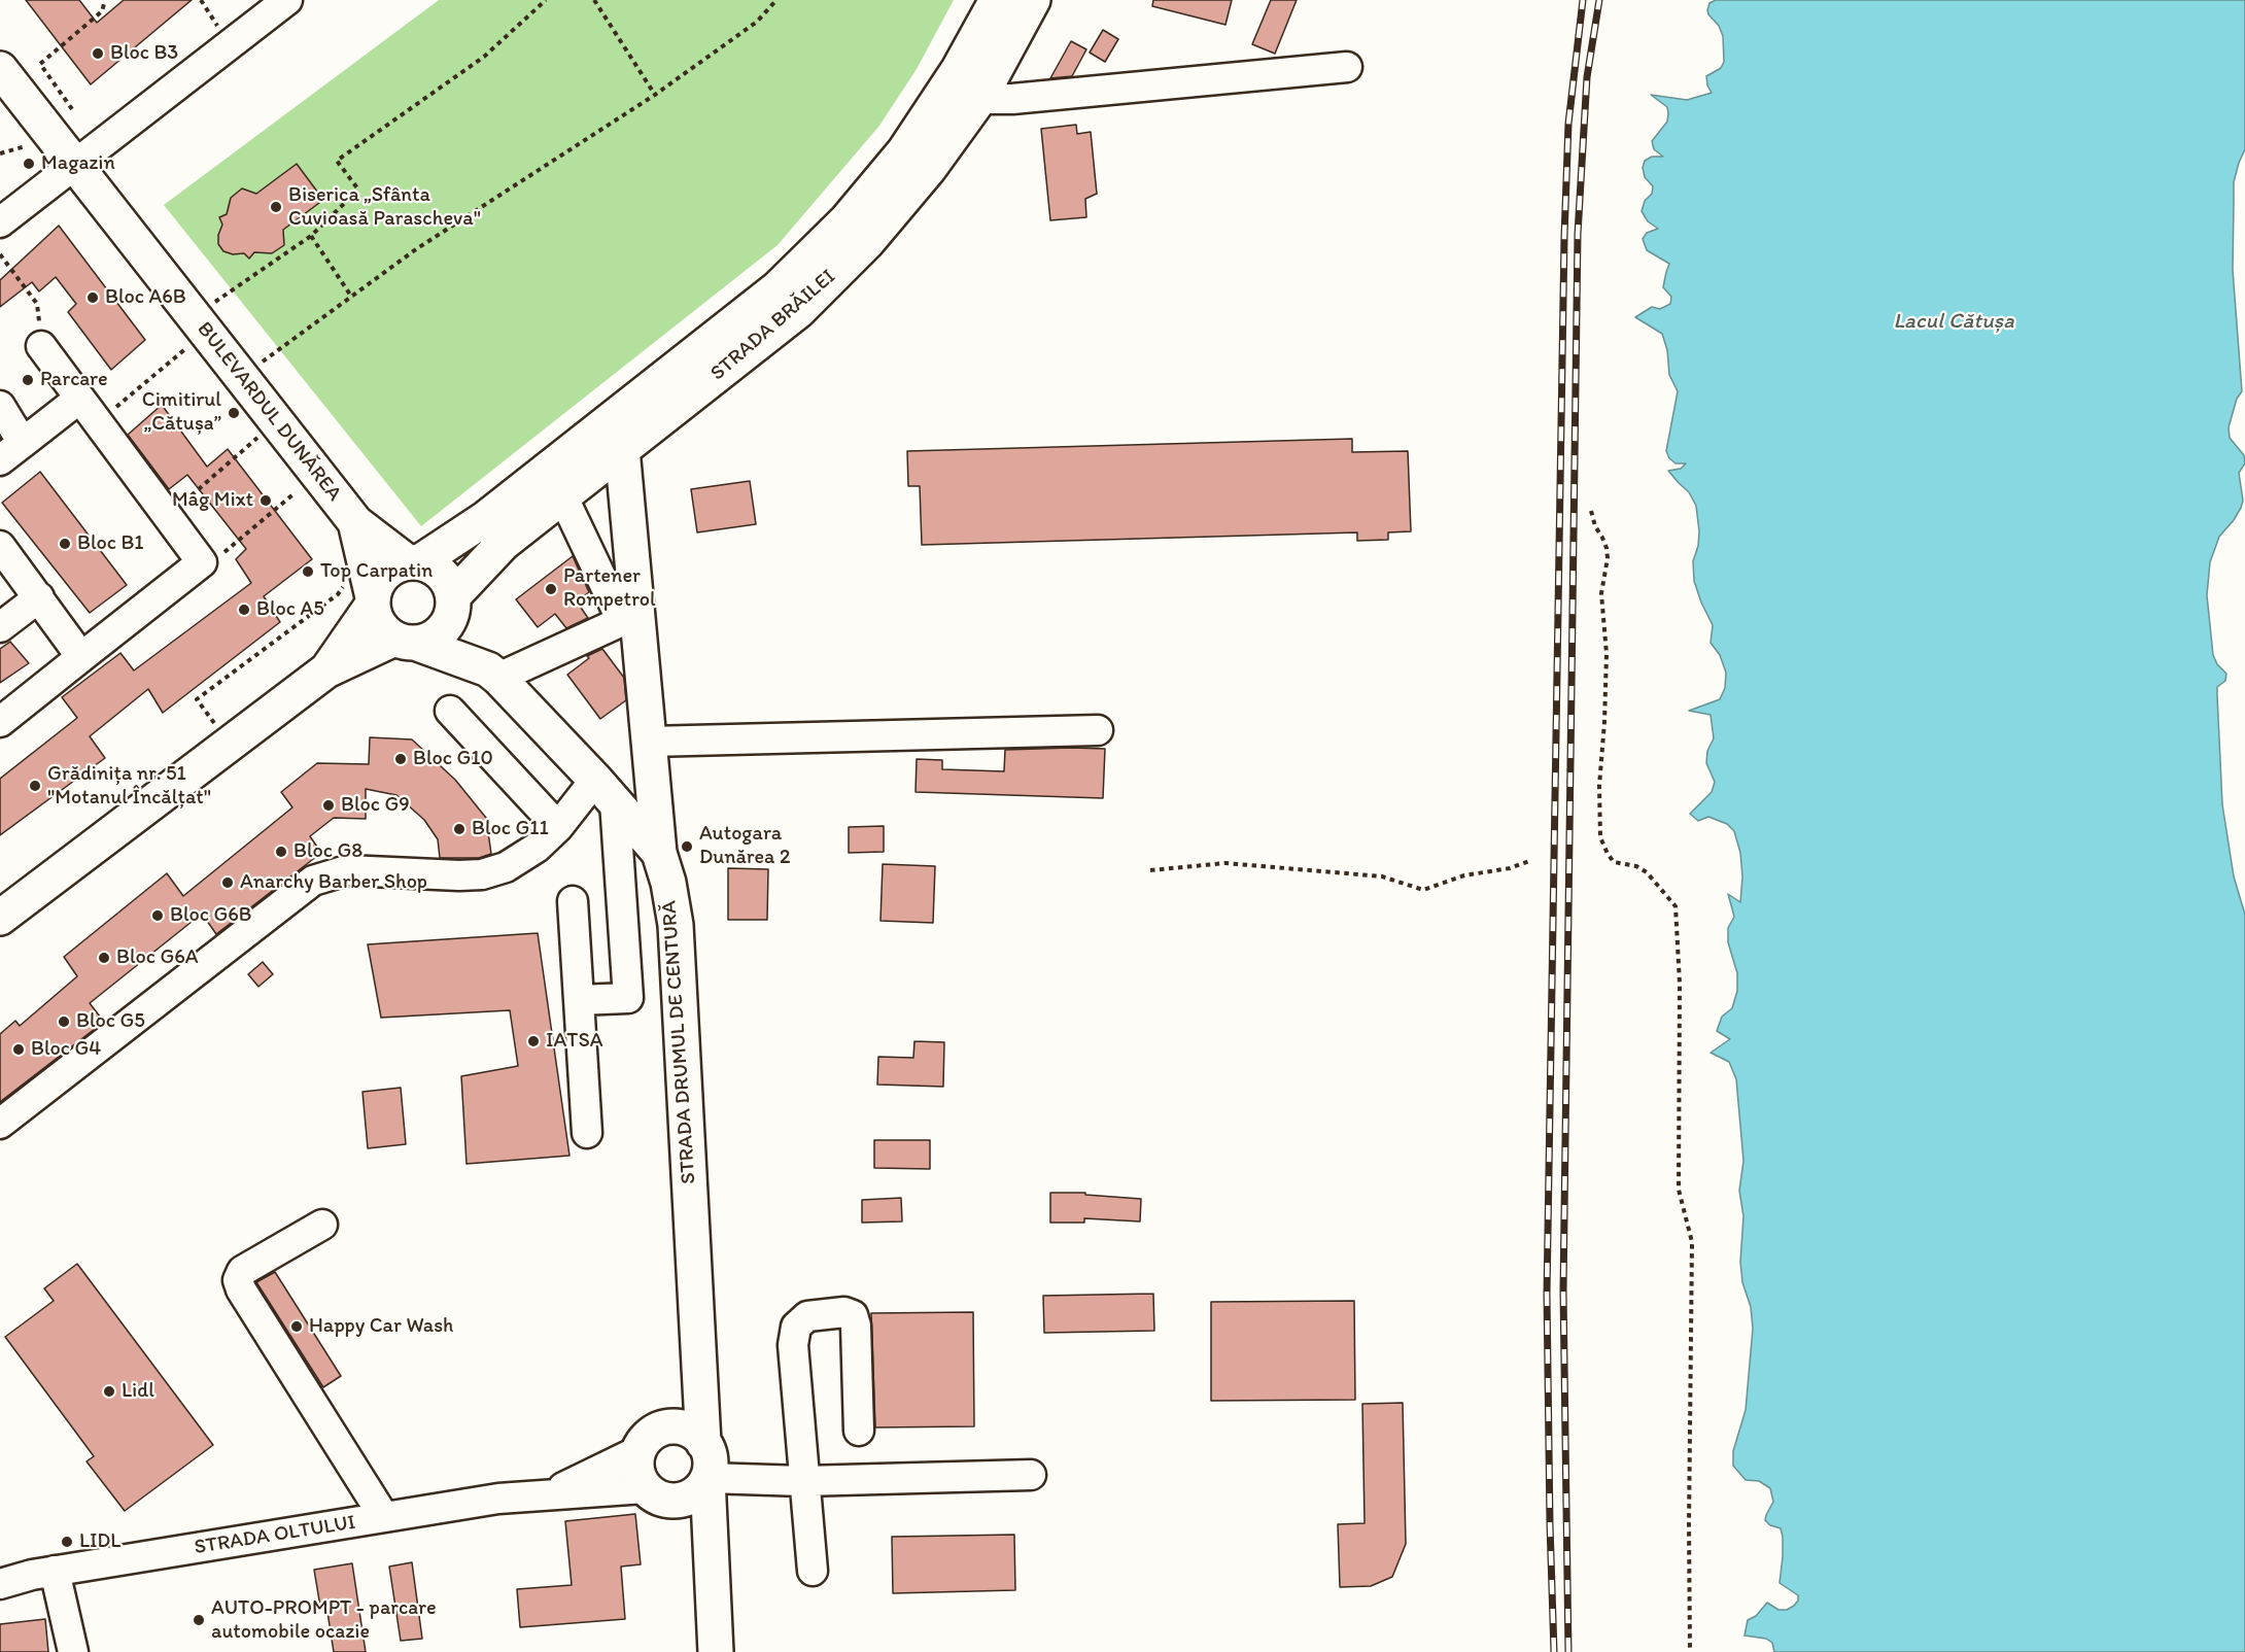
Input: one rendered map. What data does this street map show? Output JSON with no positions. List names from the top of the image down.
{
  "streets": {
    "main road": ["STRADA BRĂILEI", "BULEVARDUL DUNĂREA", "STRADA DRUMUL DE CENTURĂ"],
    "street": ["STRADA OLTULUI"]
  },
  "crossings": [
    ["STRADA BRĂILEI", "BULEVARDUL DUNĂREA"],
    ["STRADA BRĂILEI", "STRADA DRUMUL DE CENTURĂ"],
    ["BULEVARDUL DUNĂREA", "STRADA DRUMUL DE CENTURĂ"],
    ["STRADA DRUMUL DE CENTURĂ", "STRADA OLTULUI"]
  ],
  "water": ["Lacul Cătușa"],
  "places": [
    "Bloc B3",
    "Magazin",
    "Biserica „Sfânta Cuvioasă Parascheva\"",
    "Bloc A6B",
    "Parcare",
    "Cimitirul „Cătușa”",
    "Mag Mixt",
    "Bloc B1",
    "Top Carpatin",
    "Partener Rompetrol",
    "Bloc A5",
    "Bloc G10",
    "Grădinița nr. 51 \"Motanul Încălțat\"",
    "Bloc G9",
    "Bloc G11",
    "Autogara Dunărea 2",
    "Bloc G8",
    "Anarchy Barber Shop",
    "Bloc G6B",
    "Bloc G6A",
    "Bloc G5",
    "IATSA",
    "Bloc G4",
    "Happy Car Wash",
    "Lidl",
    "LIDL",
    "AUTO-PROMPT - parcare automobile ocazie"
  ]
}
